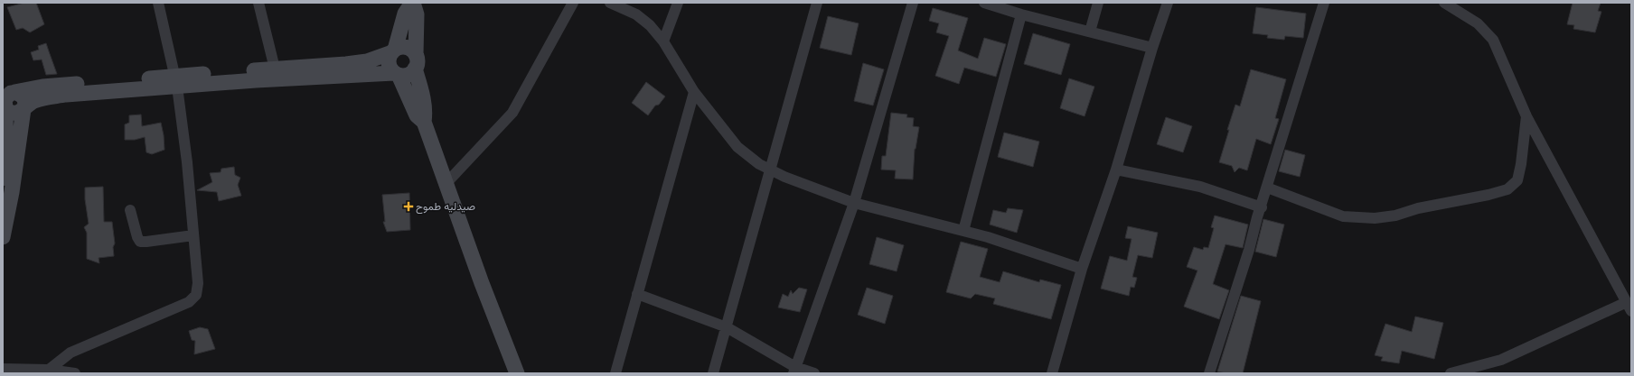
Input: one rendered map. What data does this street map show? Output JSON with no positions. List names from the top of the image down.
{
  "places": {
    "health": ["صيدليه طموح"]
  }
}
